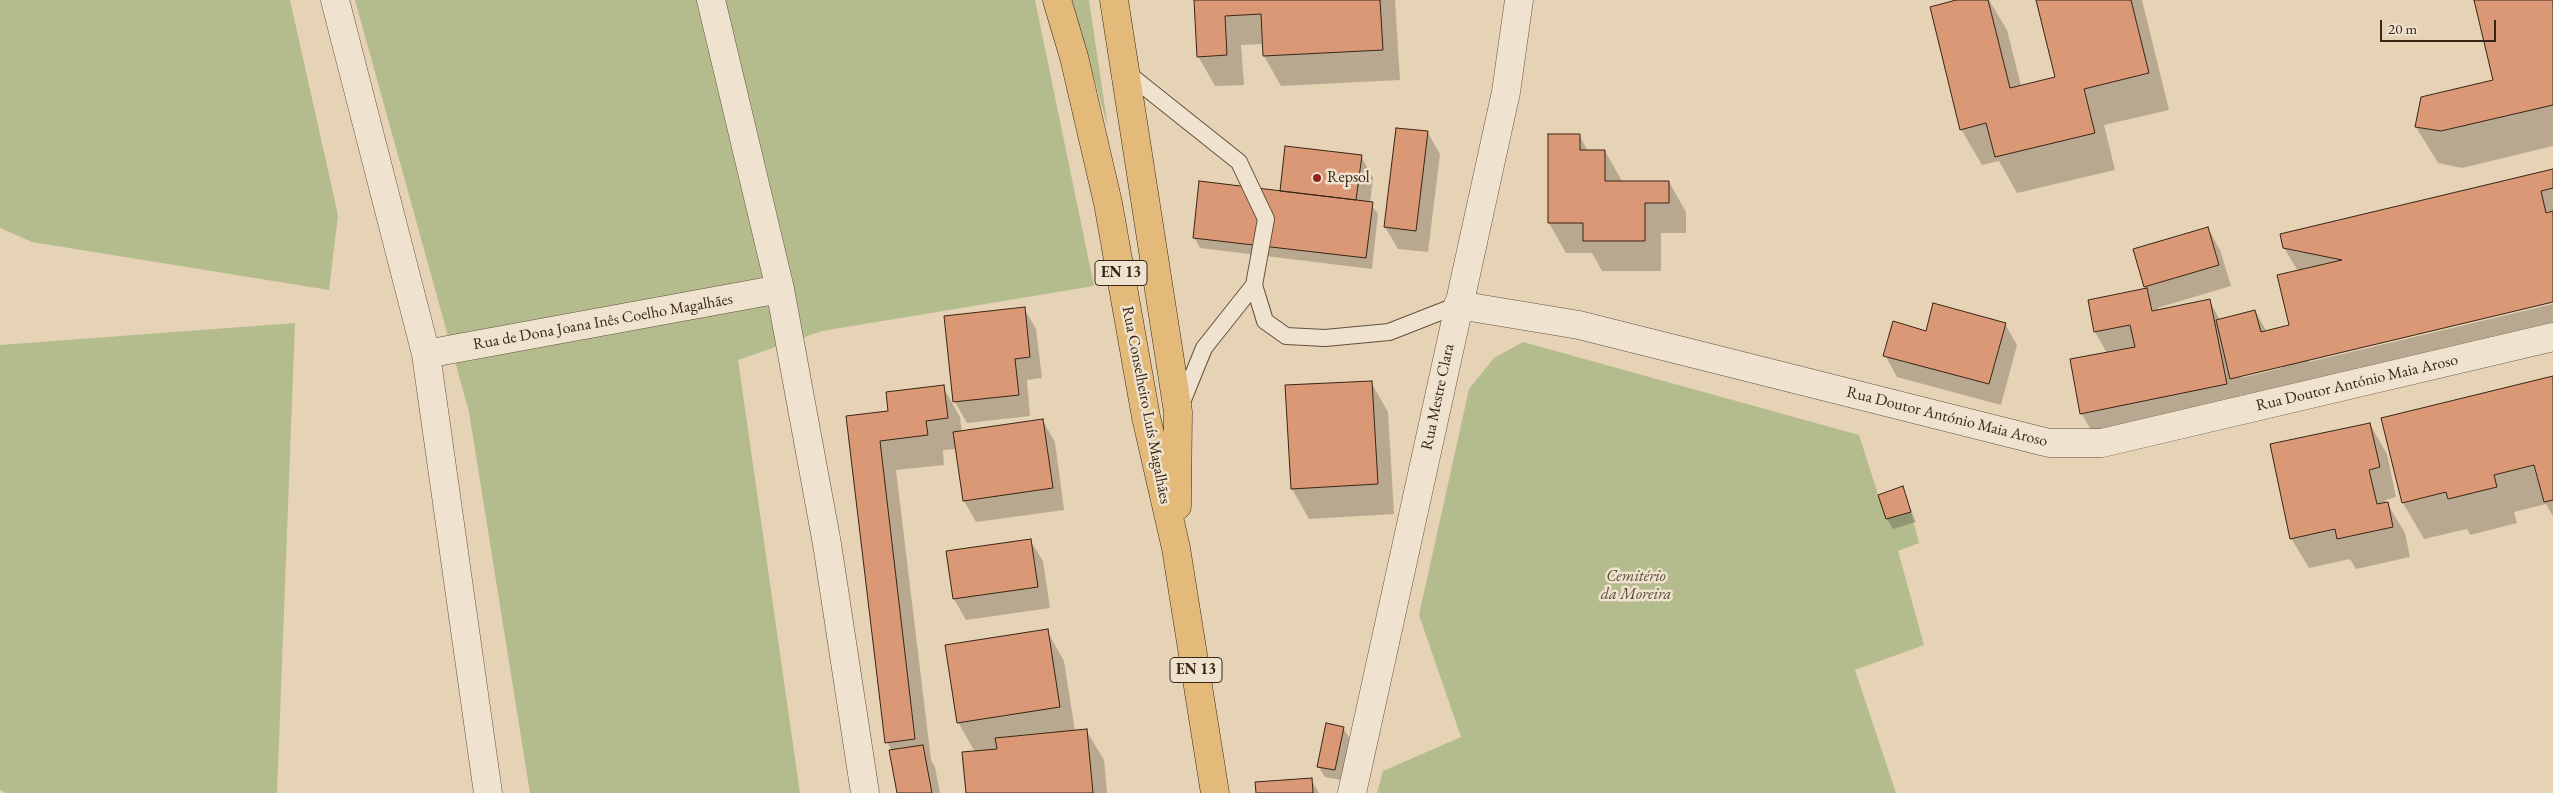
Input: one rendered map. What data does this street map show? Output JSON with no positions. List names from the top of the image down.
{
  "streets": {
    "main road": ["EN 13", "Rua Conselheiro Luís Magalhães"],
    "street": ["Rua de Dona Joana Inês Coelho Magalhães", "Rua Doutor António Maia Aroso", "Rua Mestre Clara"]
  },
  "crossings": [
    ["Rua Doutor António Maia Aroso", "Rua Mestre Clara"]
  ],
  "parks": ["Cemitério da Moreira"],
  "places": ["Repsol"],
  "scale_bar": "20 m"
}
